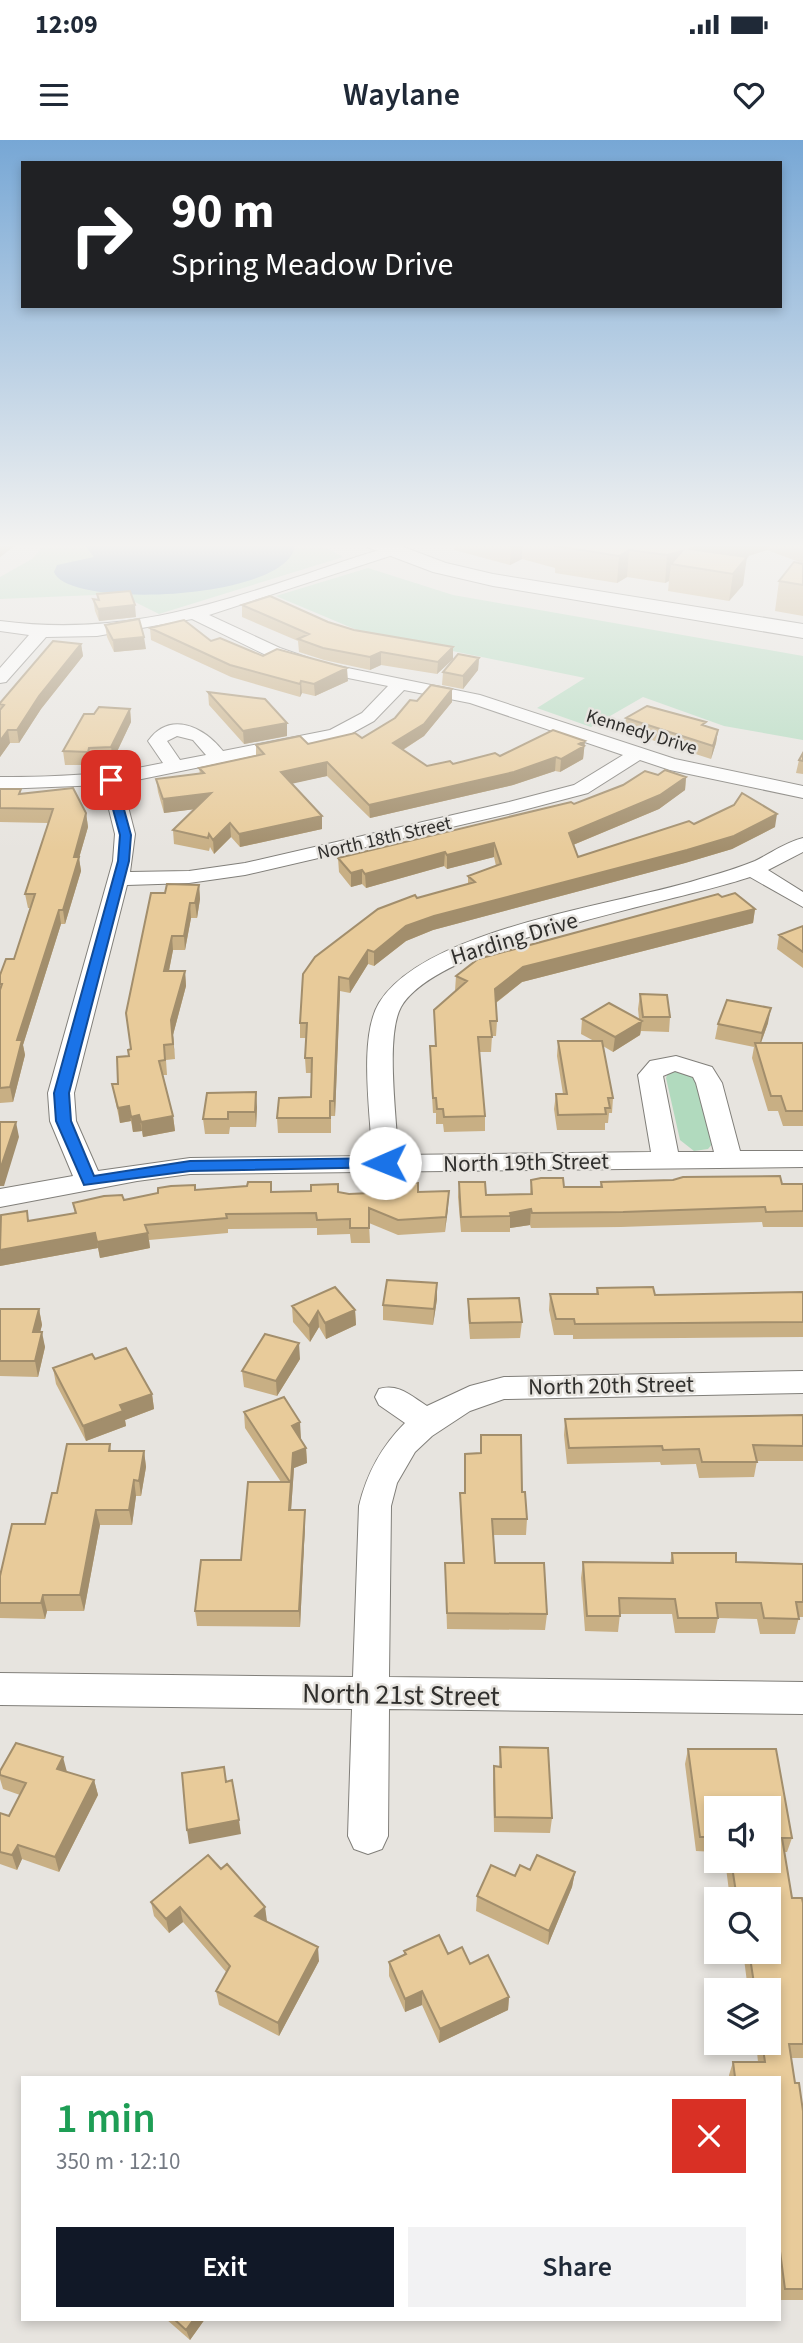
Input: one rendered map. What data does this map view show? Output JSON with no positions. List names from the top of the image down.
{
  "streets": {
    "street": [
      "Kennedy Drive",
      "North 18th Street",
      "Harding Drive",
      "North 19th Street",
      "North 20th Street",
      "North 21st Street"
    ]
  },
  "crossings": [
    ["Kennedy Drive", "North 18th Street"],
    ["Harding Drive", "North 19th Street"],
    ["North 20th Street", "North 21st Street"]
  ],
  "page": {
    "status": "12:09",
    "header": "Waylane",
    "turn": ["90 m", "Spring Meadow Drive"],
    "heading": ["1 min", "350 m · 12:10"],
    "buttons": ["Exit", "Share"]
  }
}
